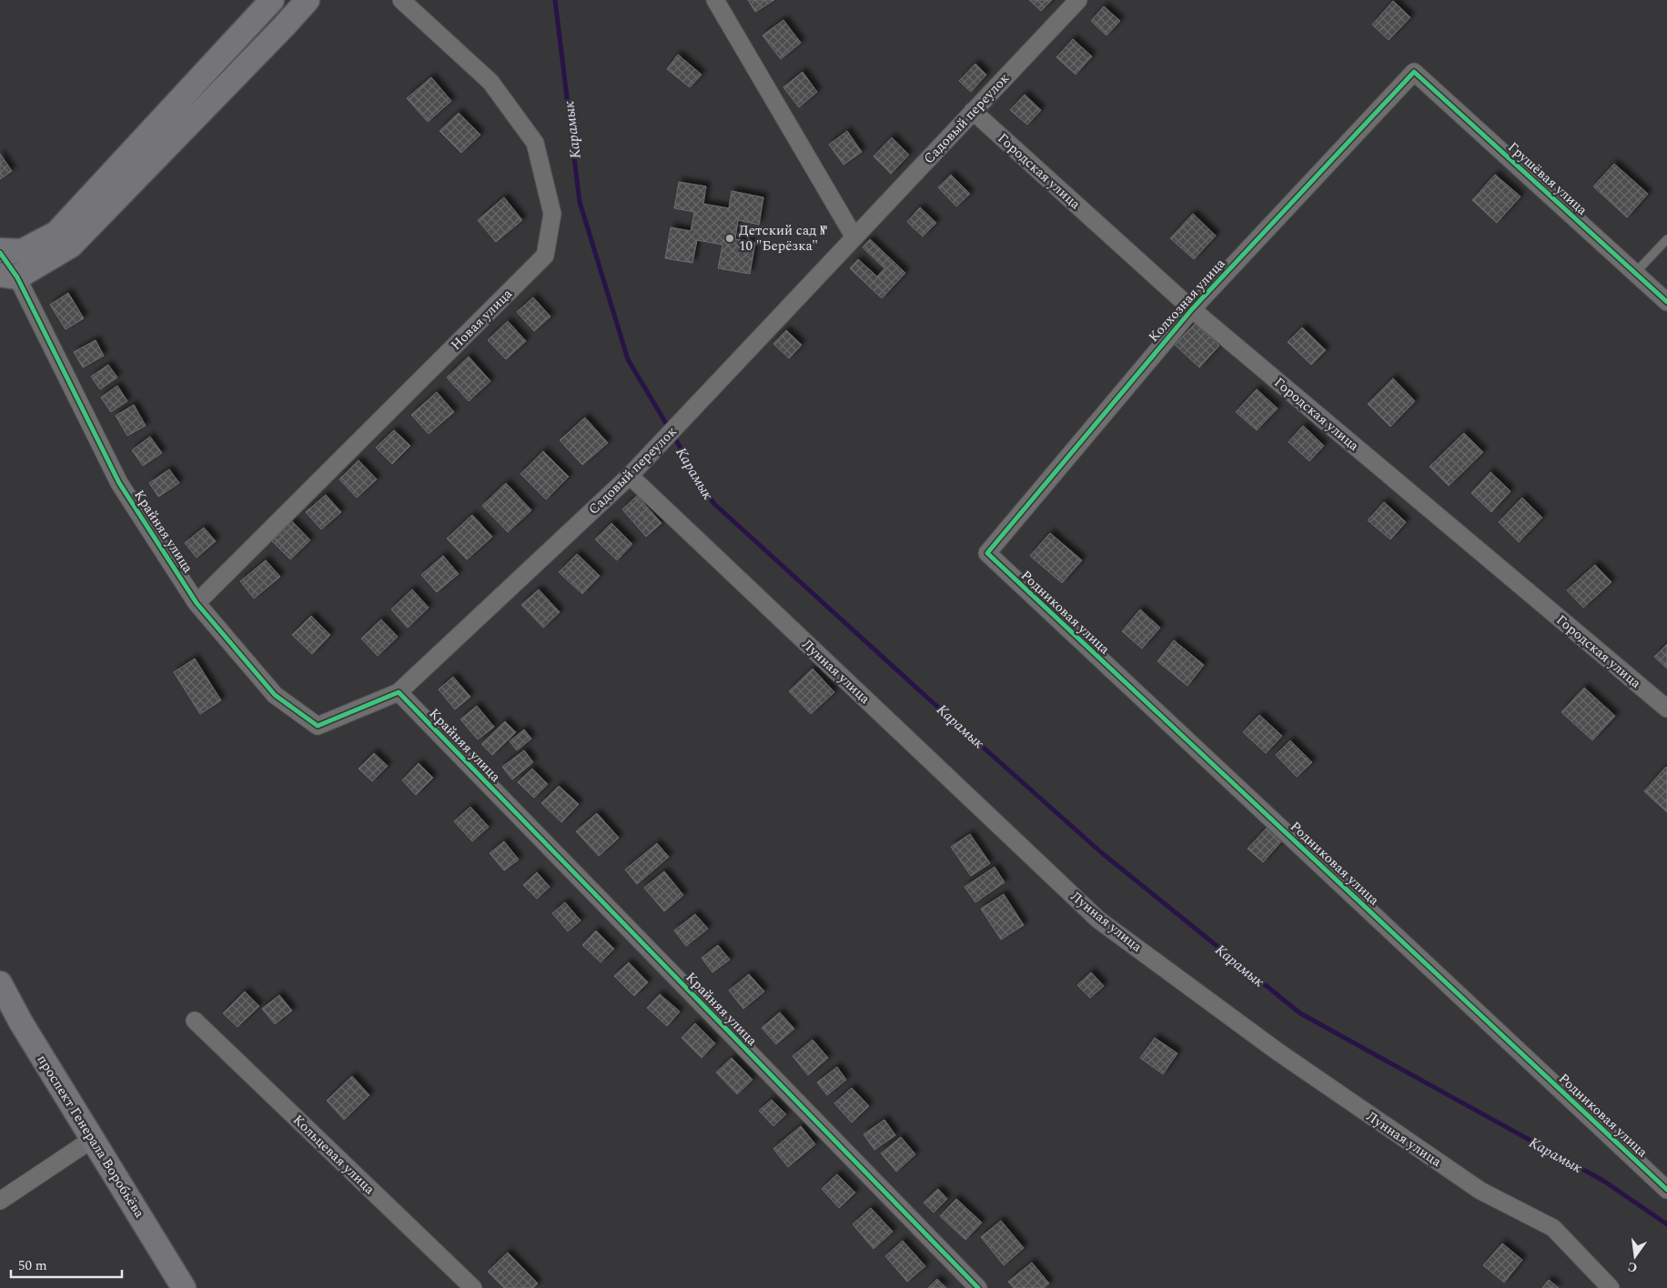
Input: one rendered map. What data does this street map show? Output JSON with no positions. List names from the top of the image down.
{
  "streets": {
    "street": [
      "Садовый переулок",
      "Городская улица",
      "Грушёвая улица",
      "Колхозная улица",
      "Новая улица",
      "Крайняя улица",
      "Родниковая улица",
      "Лунная улица",
      "проспект Генерала Воробьёва",
      "Кольцевая улица"
    ]
  },
  "crossings": [
    ["Садовый переулок", "Городская улица"],
    ["Садовый переулок", "Крайняя улица"],
    ["Садовый переулок", "Лунная улица"],
    ["Городская улица", "Колхозная улица"],
    ["Грушёвая улица", "Колхозная улица"],
    ["Колхозная улица", "Родниковая улица"],
    ["Новая улица", "Крайняя улица"]
  ],
  "water": ["Карамык"],
  "places": ["Детский сад № 10 \"Берёзка\""],
  "scale_bar": "50 m",
  "north": "bottom"
}
